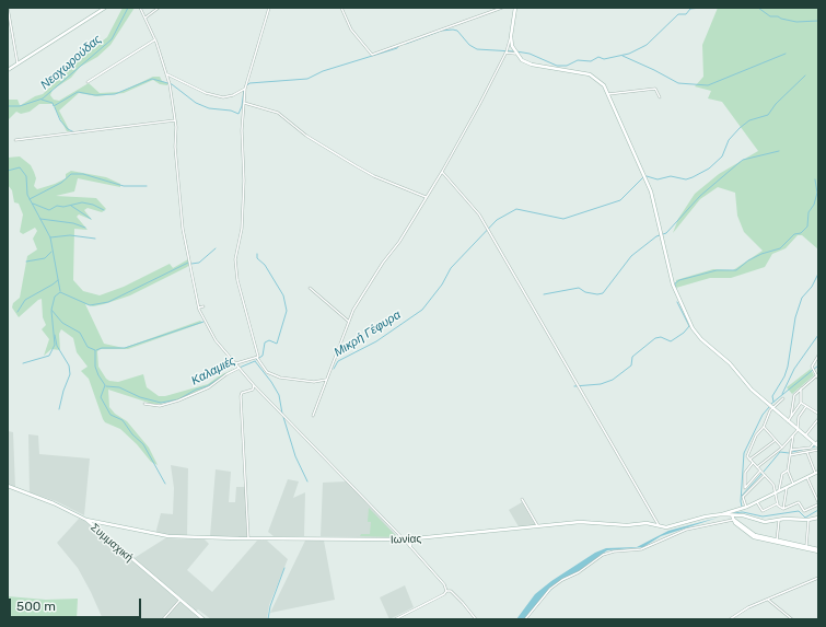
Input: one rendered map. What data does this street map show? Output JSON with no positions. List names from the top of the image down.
{
  "streets": {
    "street": ["Ιωνίας", "Συμμαχική"]
  },
  "crossings": [
    ["Ιωνίας", "Συμμαχική"]
  ],
  "water": ["Νεοχωρούδας", "Μικρή Γέφυρα", "Καλαμιές"],
  "scale_bar": "500 m"
}
